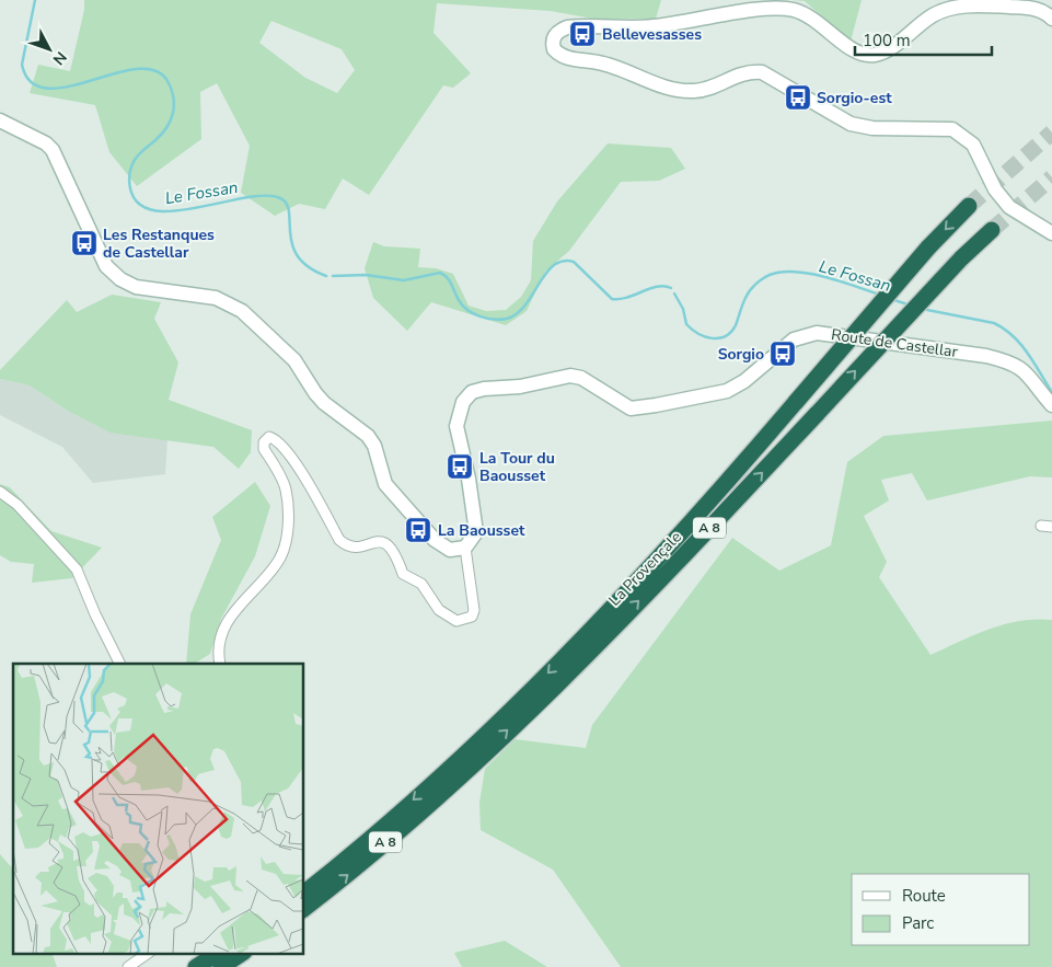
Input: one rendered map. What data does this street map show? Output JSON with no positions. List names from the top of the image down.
{
  "streets": {
    "highway": ["A 8", "La Provençale"],
    "street": ["Route de Castellar"]
  },
  "water": ["Le Fossan"],
  "places": {
    "bus stop": [
      "Bellevesasses",
      "Sorgio-est",
      "Les Restanques de Castellar",
      "Sorgio",
      "La Tour du Baousset",
      "La Baousset"
    ]
  },
  "legend": ["Route", "Parc"],
  "scale_bar": "100 m",
  "north": "bottom right"
}
